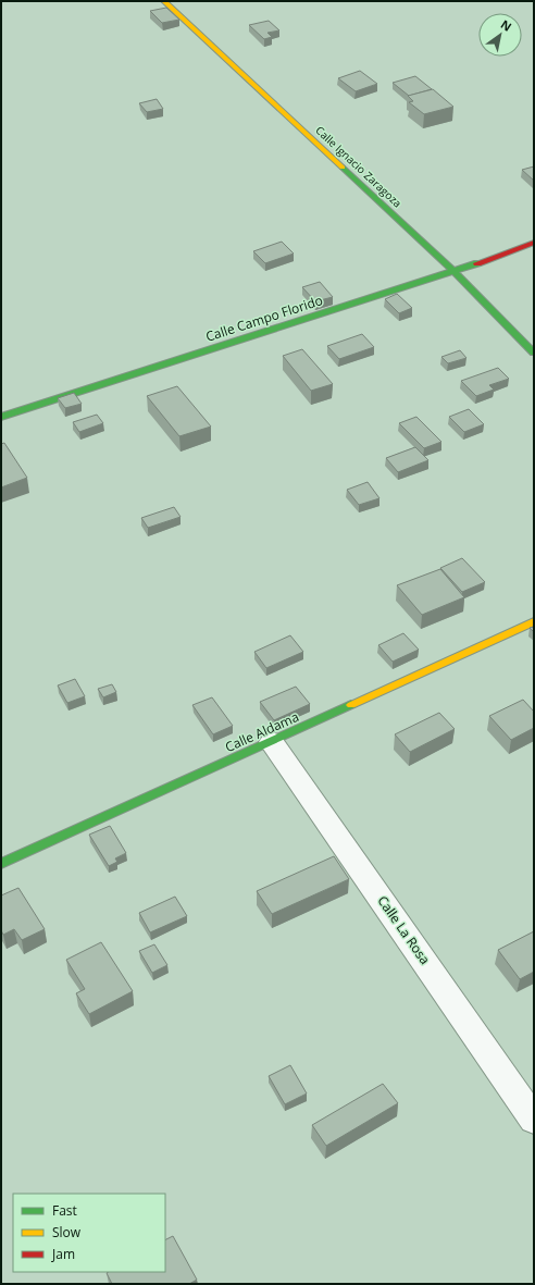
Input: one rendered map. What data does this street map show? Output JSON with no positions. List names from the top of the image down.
{
  "streets": {
    "street": [
      "Calle Ignacio Zaragoza",
      "Calle Campo Florido",
      "Calle Aldama",
      "Calle La Rosa"
    ]
  },
  "crossings": [
    ["Calle Ignacio Zaragoza", "Calle Campo Florido"],
    ["Calle Aldama", "Calle La Rosa"]
  ],
  "legend": ["Fast", "Slow", "Jam"],
  "north": "top right"
}
